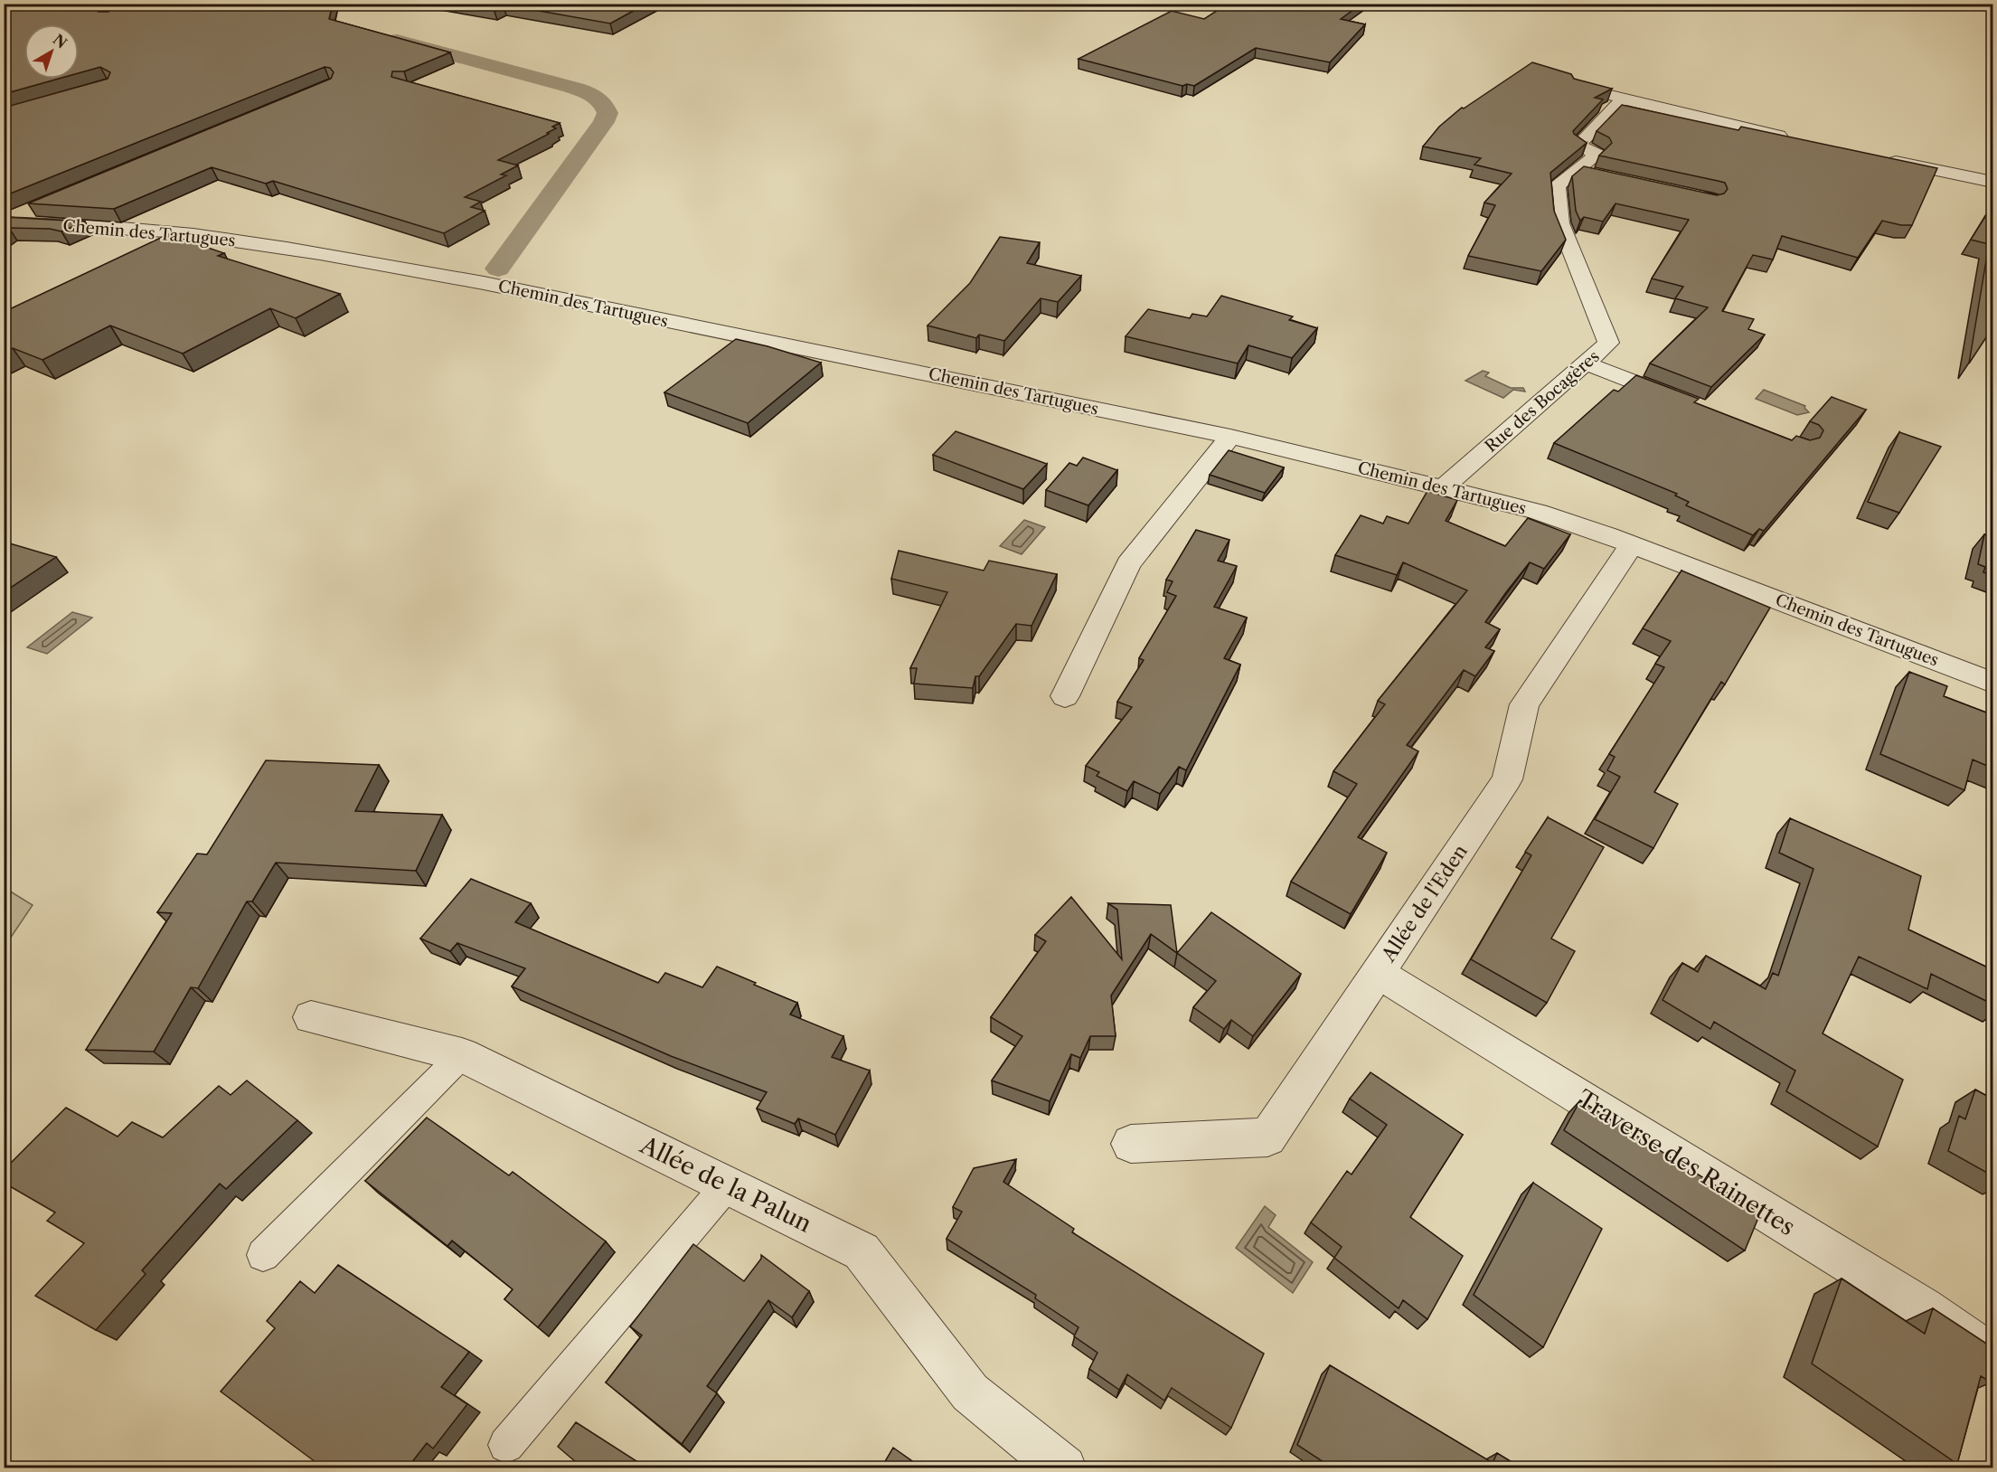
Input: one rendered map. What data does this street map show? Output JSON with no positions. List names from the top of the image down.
{
  "streets": {
    "street": [
      "Chemin des Tartugues",
      "Rue des Bocagères",
      "Allée de l'Eden",
      "Traverse des Rainettes",
      "Allée de la Palun"
    ]
  },
  "crossings": [
    ["Chemin des Tartugues", "Rue des Bocagères"],
    ["Chemin des Tartugues", "Allée de l'Eden"],
    ["Allée de l'Eden", "Traverse des Rainettes"]
  ],
  "north": "top right"
}
